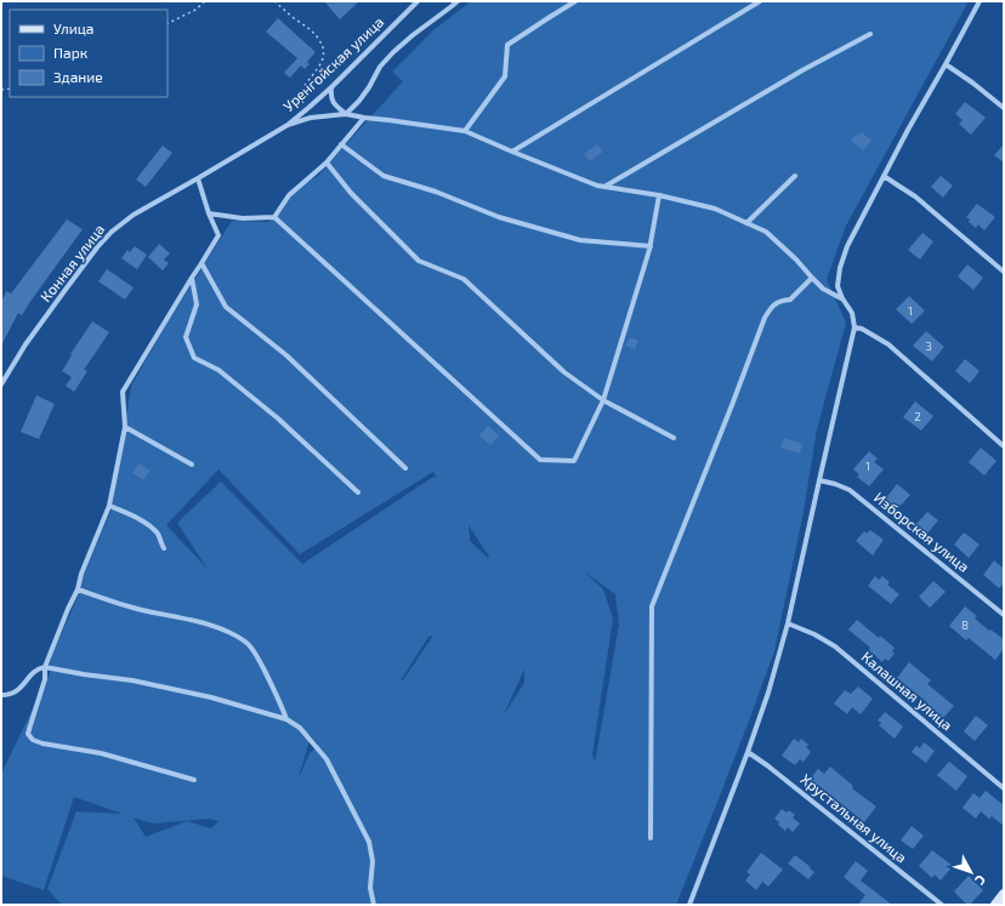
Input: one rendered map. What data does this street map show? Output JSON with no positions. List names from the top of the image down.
{
  "streets": {
    "street": [
      "Уренгойская улица",
      "Конная улица",
      "Изборская улица",
      "Калашная улица",
      "Хрустальная улица"
    ]
  },
  "crossings": [
    ["Уренгойская улица", "Конная улица"]
  ],
  "house_numbers": [
    "1",
    "3",
    "2",
    "1",
    "8"
  ],
  "legend": ["Улица", "Парк", "Здание"],
  "north": "bottom right"
}
